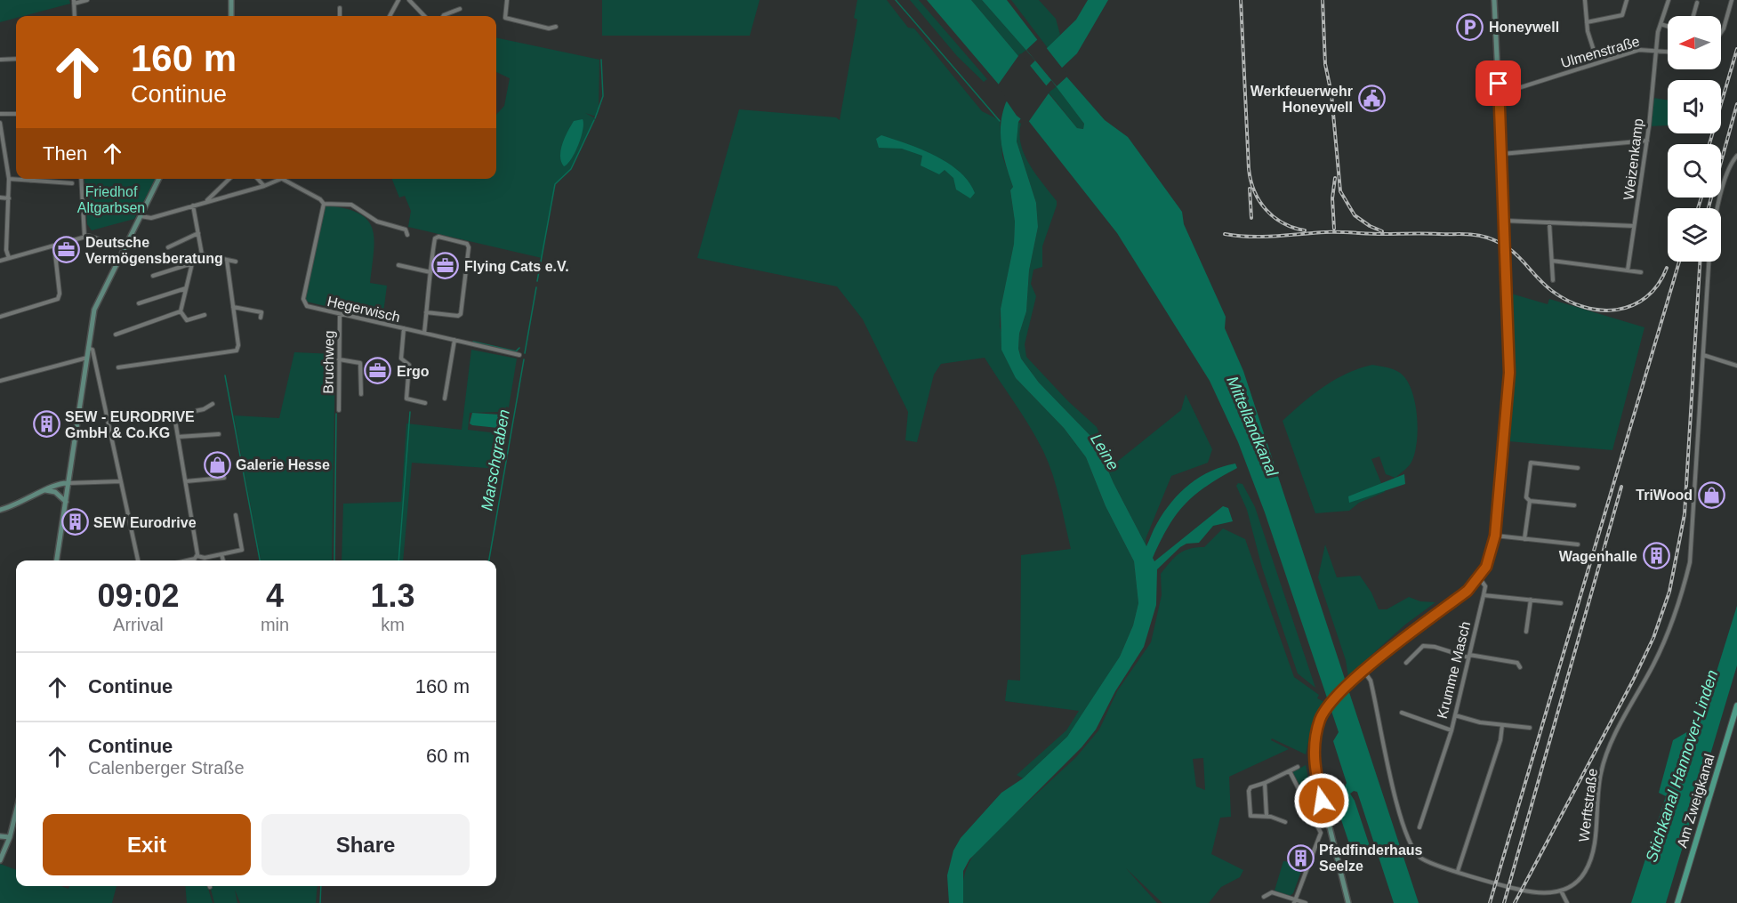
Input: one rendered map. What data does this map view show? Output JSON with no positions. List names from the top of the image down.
{
  "streets": {
    "main road": ["Am Zweigkanal"],
    "street": [
      "Ulmenstraße",
      "Weizenkamp",
      "Hegerwisch",
      "Bruchweg",
      "Krumme Masch",
      "Werftstraße"
    ]
  },
  "crossings": [
    ["Ulmenstraße", "Weizenkamp"],
    ["Hegerwisch", "Bruchweg"]
  ],
  "water": [
    "Mittellandkanal",
    "Leine",
    "Marschgraben",
    "Stichkanal Hannover-Linden"
  ],
  "parks": ["Friedhof Altgarbsen"],
  "places": {
    "parking": ["Honeywell"],
    "public building": ["Werkfeuerwehr Honeywell"],
    "office": ["Deutsche Vermögensberatung", "Flying Cats e.V.", "Ergo"],
    "building": [
      "SEW - EURODRIVE GmbH & Co.KG",
      "SEW Eurodrive",
      "Wagenhalle",
      "Pfadfinderhaus Seelze"
    ],
    "shop": ["Galerie Hesse", "TriWood"]
  },
  "north": "left",
  "page": {
    "turn": ["160 m", "Continue"],
    "then": "Then",
    "eta": [
      "09:02",
      "Arrival",
      "4",
      "min",
      "1.3",
      "km"
    ],
    "list": [
      {
        "name": "Continue",
        "value": "160 m"
      },
      {
        "name": "Continue",
        "note": "Calenberger Straße",
        "value": "60 m"
      }
    ],
    "buttons": ["Exit", "Share"]
  }
}
